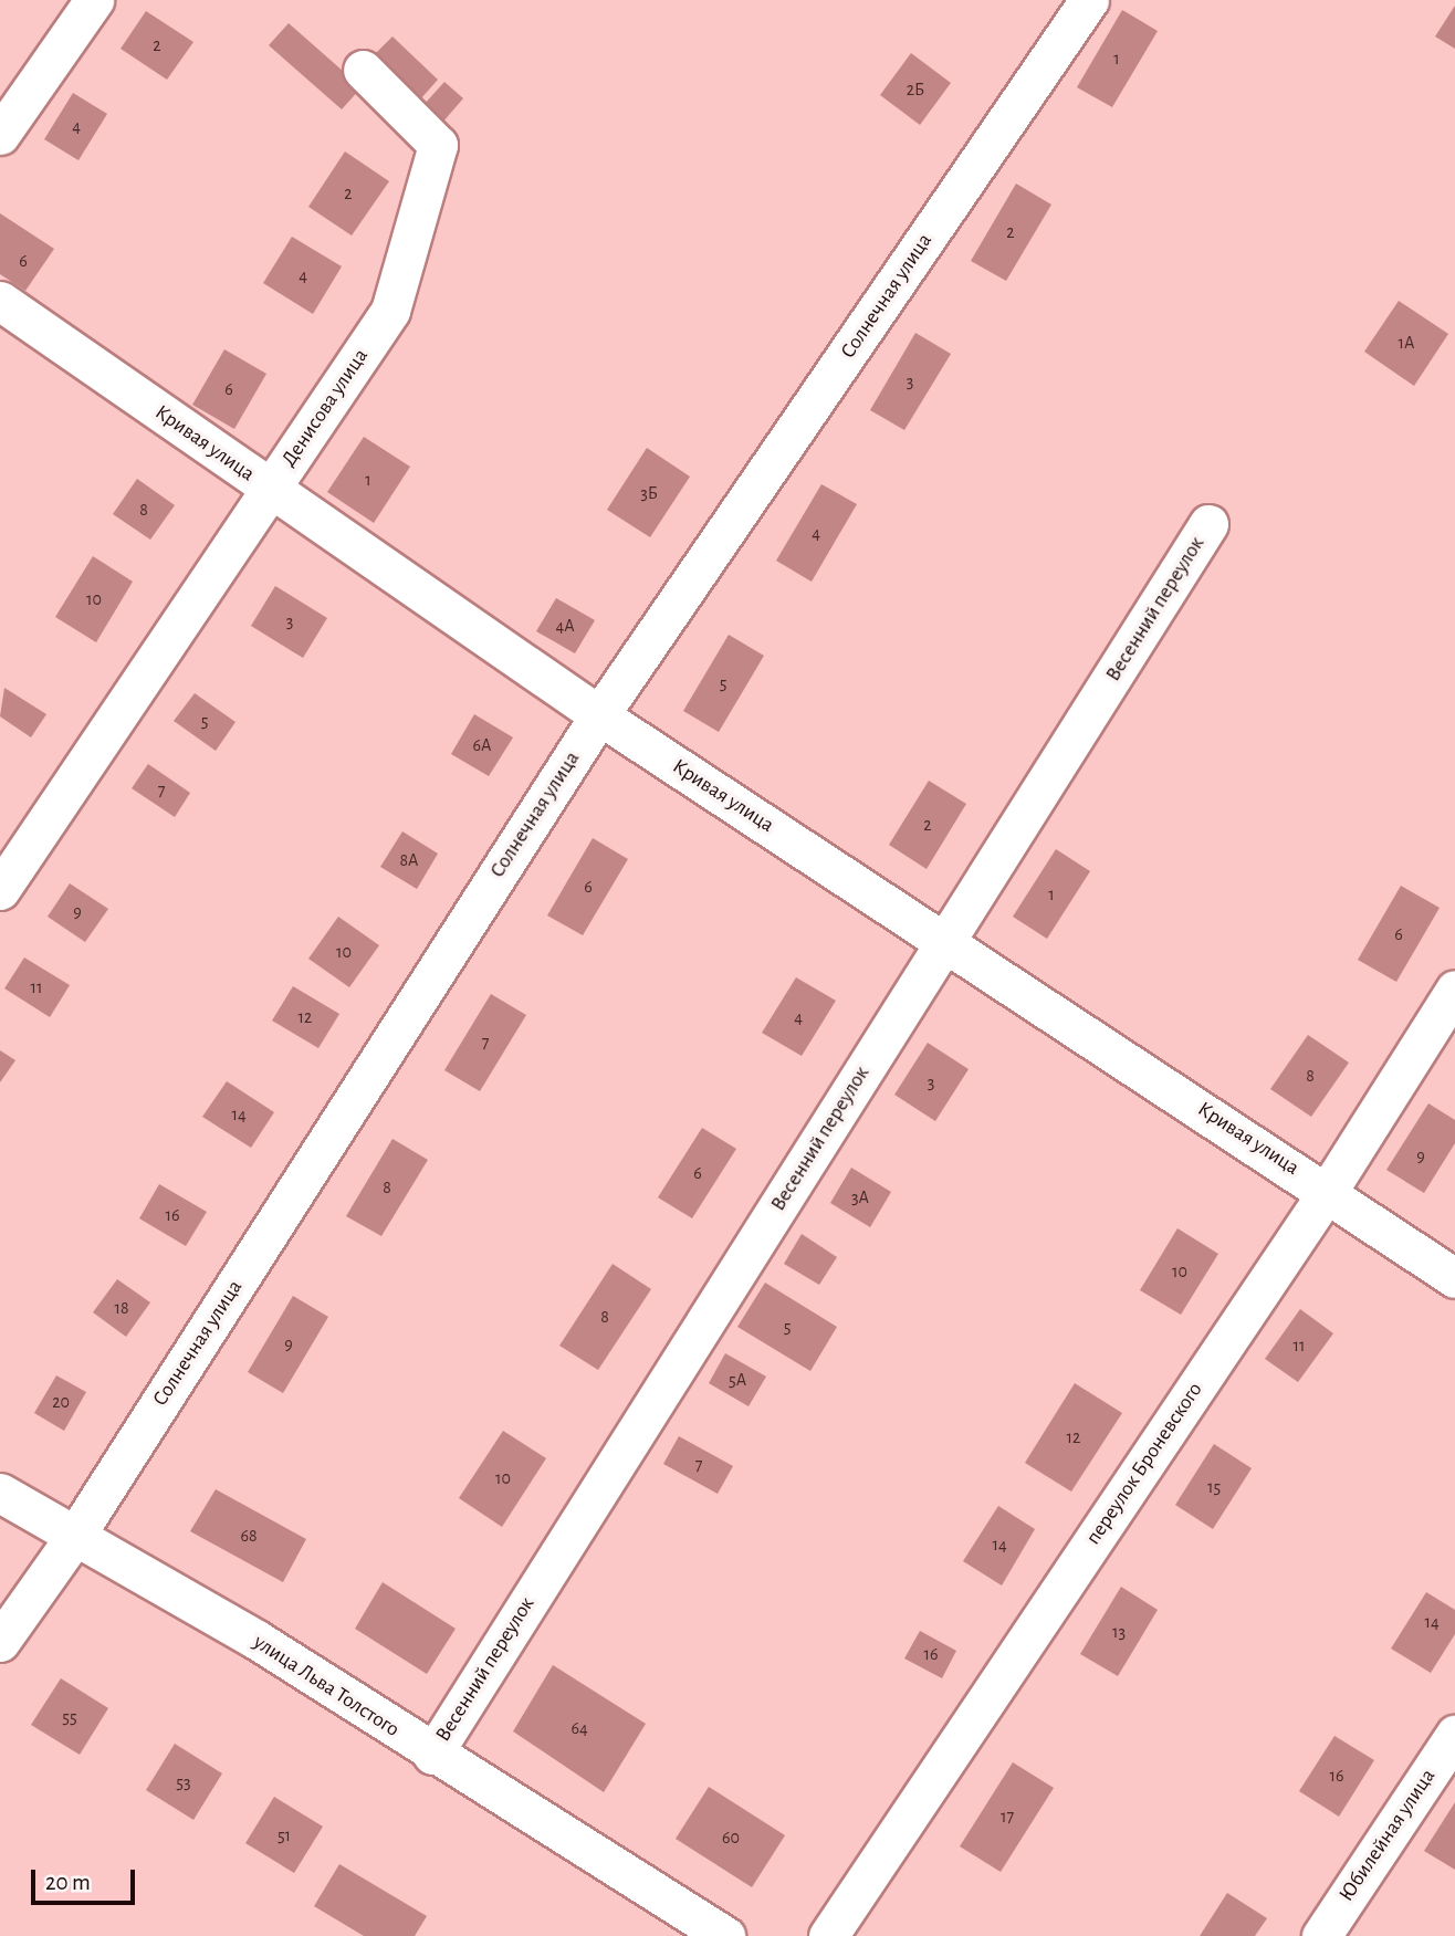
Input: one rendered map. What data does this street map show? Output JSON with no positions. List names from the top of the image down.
{
  "streets": {
    "street": [
      "Солнечная улица",
      "Денисова улица",
      "Кривая улица",
      "Весенний переулок",
      "переулок Броневского",
      "улица Льва Толстого",
      "Юбилейная улица"
    ]
  },
  "crossings": [
    ["Солнечная улица", "Кривая улица"],
    ["Солнечная улица", "улица Льва Толстого"],
    ["Денисова улица", "Кривая улица"],
    ["Кривая улица", "Весенний переулок"],
    ["Кривая улица", "переулок Броневского"],
    ["Весенний переулок", "улица Льва Толстого"]
  ],
  "house_numbers": [
    "2",
    "1",
    "2Б",
    "4",
    "2",
    "2",
    "6",
    "4",
    "1А",
    "3",
    "6",
    "1",
    "3Б",
    "8",
    "4",
    "10",
    "3",
    "4А",
    "5",
    "5",
    "6А",
    "7",
    "2",
    "8А",
    "6",
    "1",
    "9",
    "6",
    "10",
    "11",
    "12",
    "4",
    "7",
    "8",
    "3",
    "14",
    "9",
    "6",
    "8",
    "3А",
    "16",
    "10",
    "18",
    "8",
    "5",
    "9",
    "11",
    "5А",
    "20",
    "12",
    "7",
    "10",
    "15",
    "68",
    "14",
    "14",
    "13",
    "16",
    "55",
    "64",
    "16",
    "53",
    "17",
    "51",
    "60"
  ],
  "scale_bar": "20 m"
}
